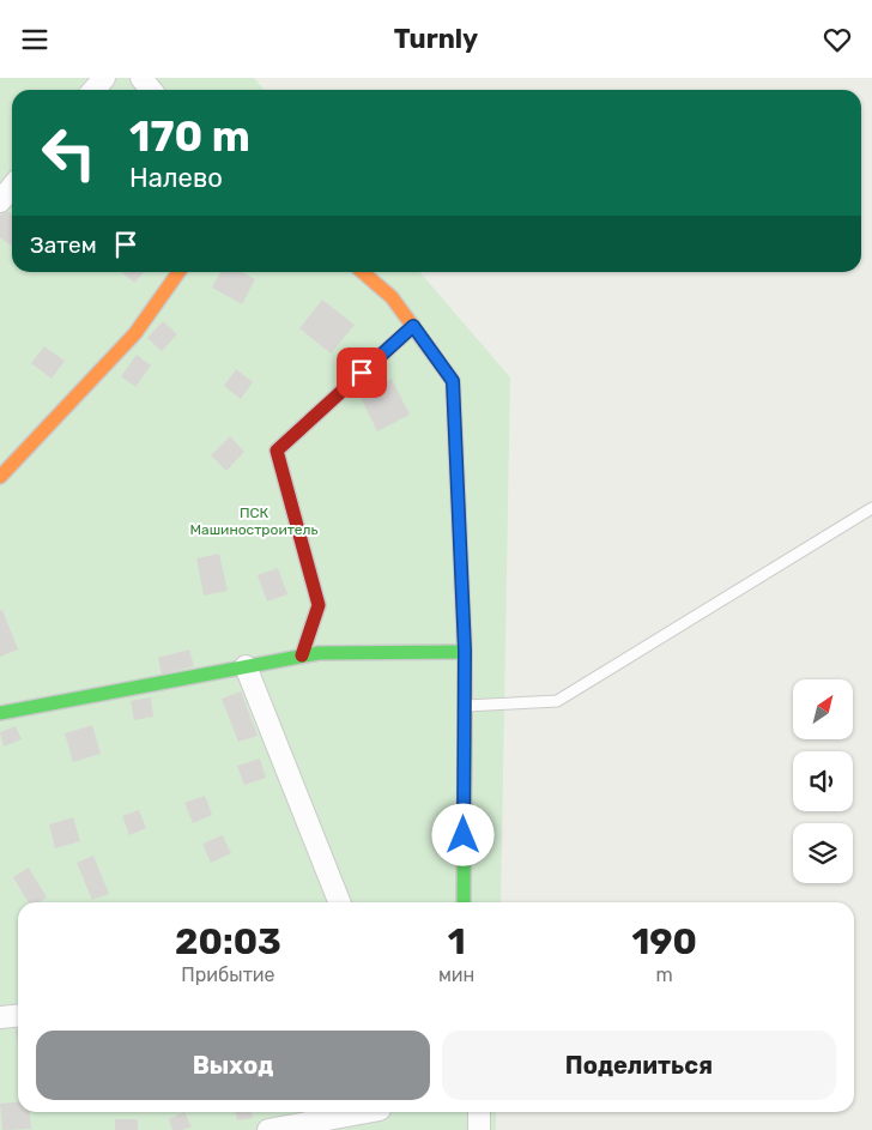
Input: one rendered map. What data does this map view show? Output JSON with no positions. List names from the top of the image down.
{
  "parks": ["ПСК Машиностроитель"],
  "north": "top right",
  "page": {
    "header": "Turnly",
    "turn": ["170 m", "Налево"],
    "then": "Затем",
    "eta": [
      "20:03",
      "Прибытие",
      "1",
      "мин",
      "190",
      "m"
    ],
    "buttons": ["Выход", "Поделиться"]
  }
}
